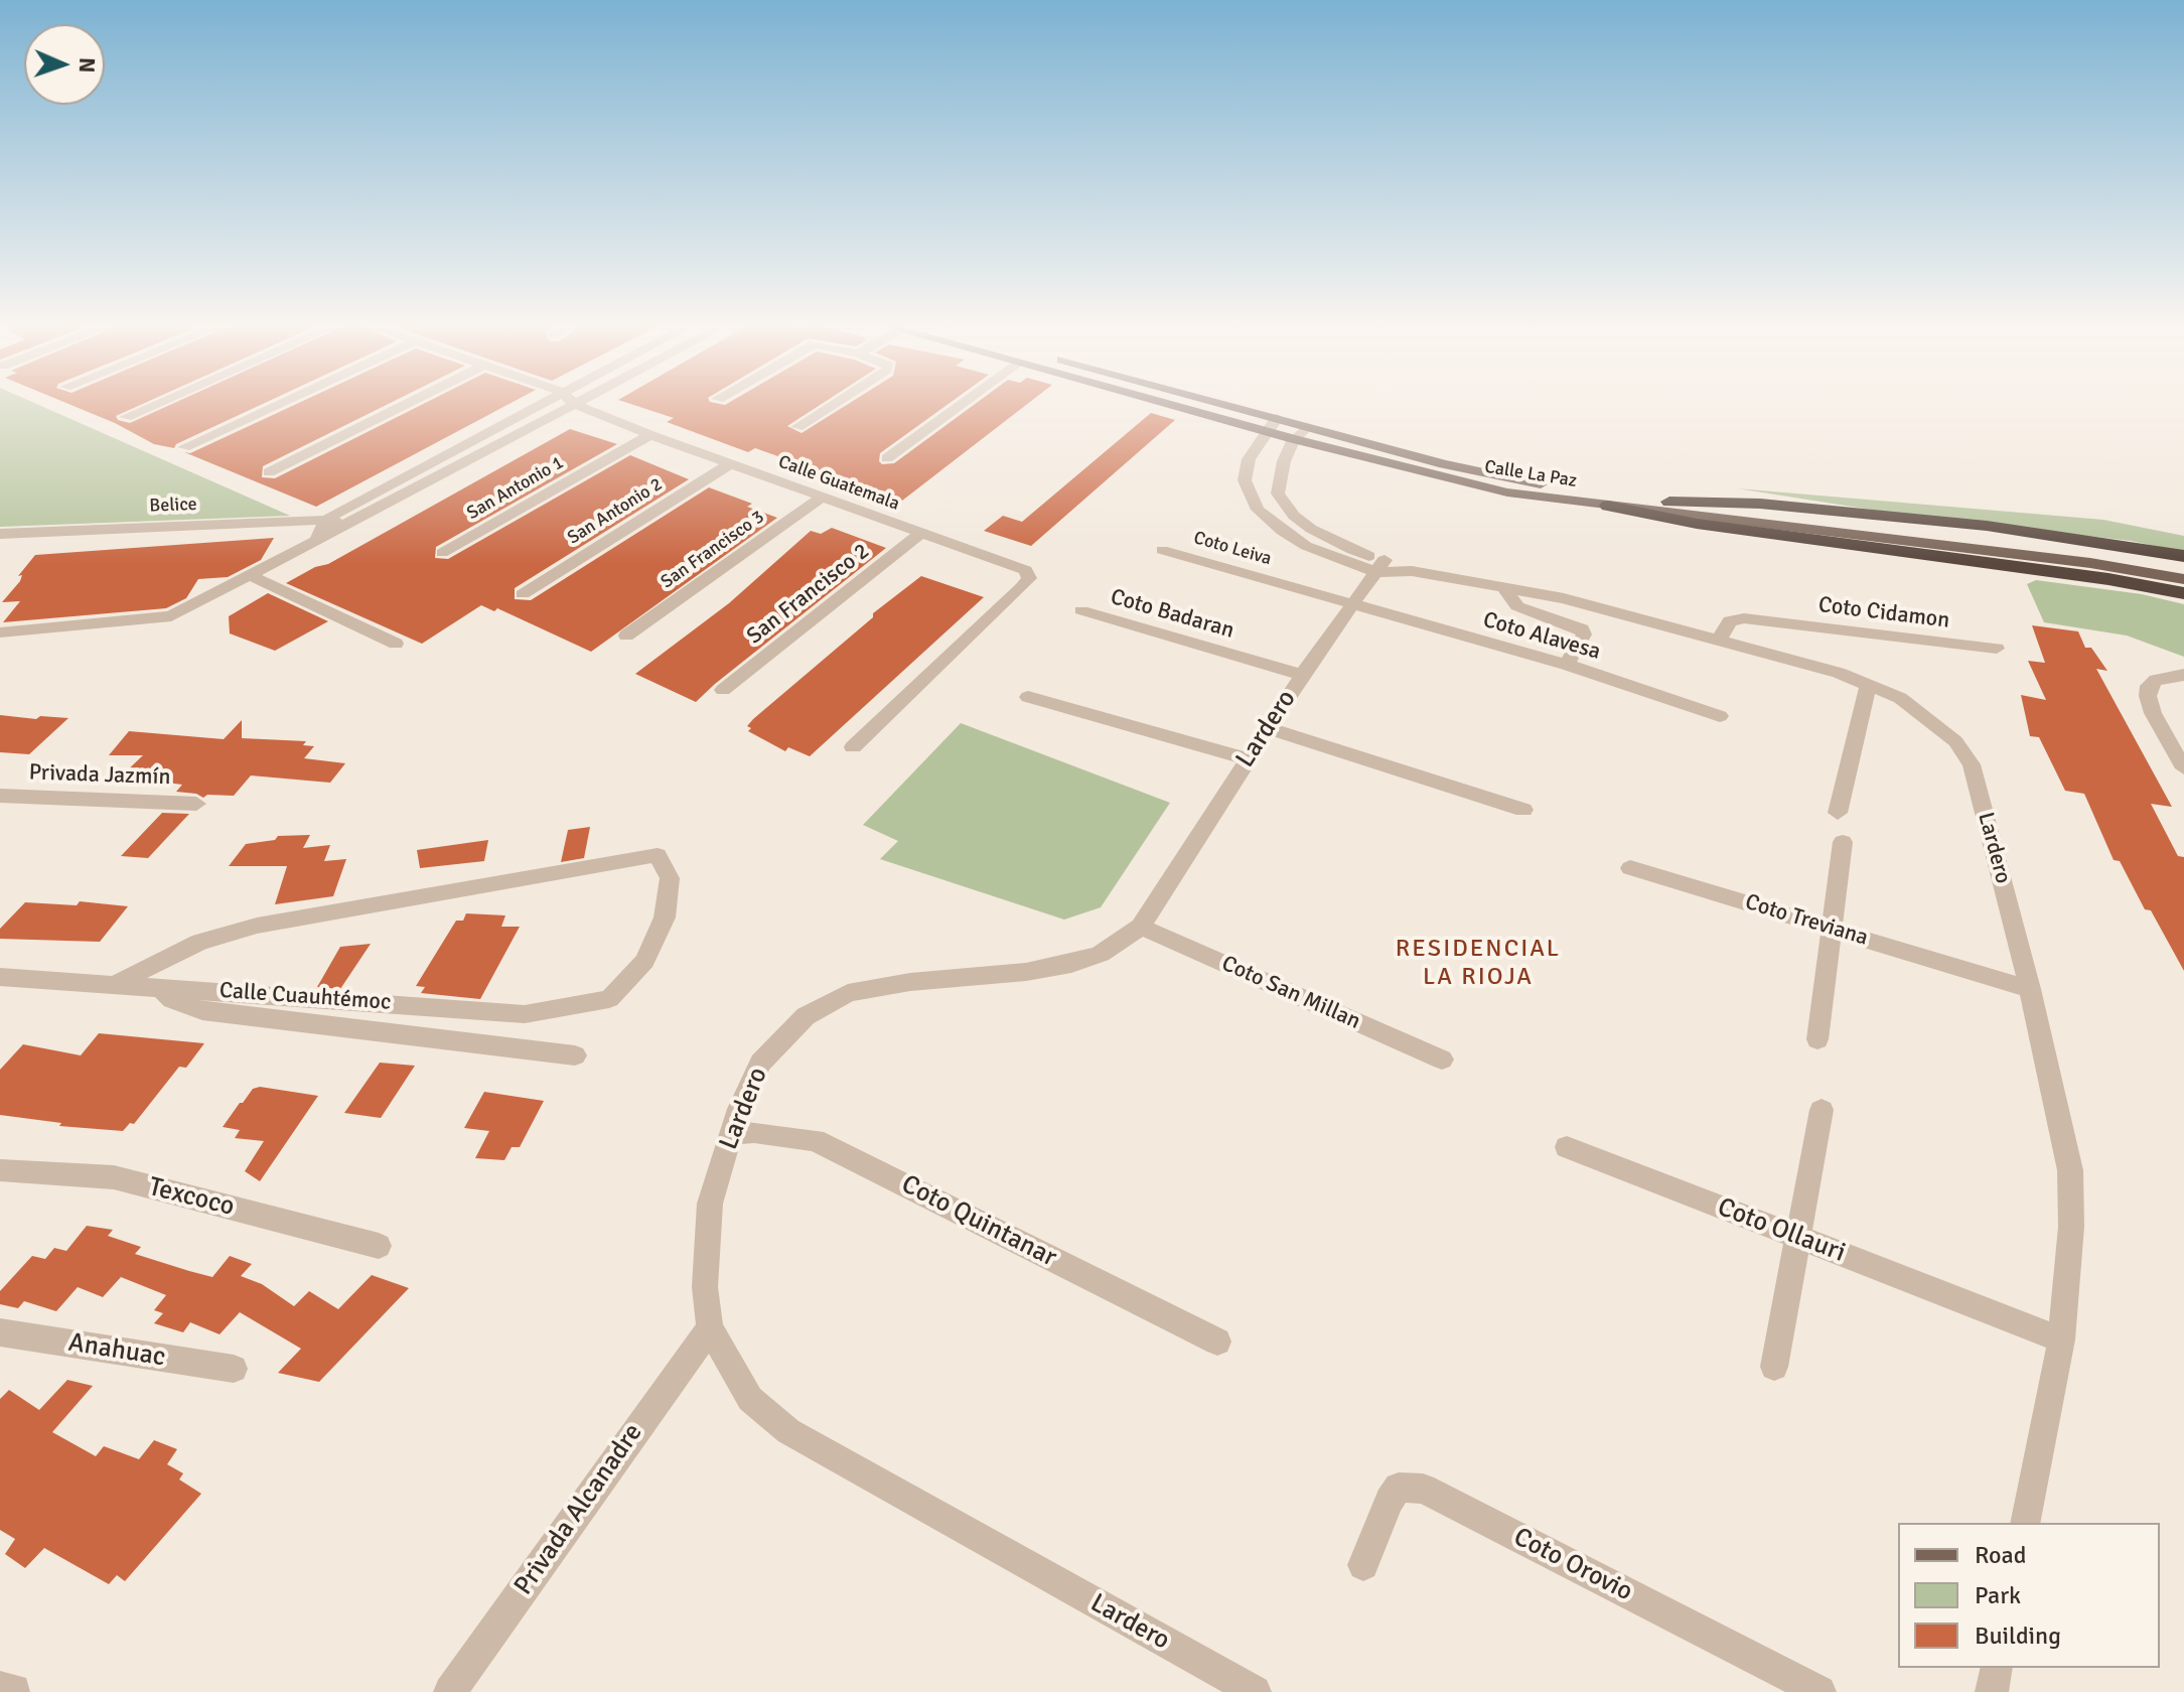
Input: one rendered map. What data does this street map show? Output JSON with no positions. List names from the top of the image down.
{
  "streets": {
    "main road": ["Calle La Paz"],
    "street": [
      "Calle Guatemala",
      "San Antonio 1",
      "Belice",
      "San Antonio 2",
      "Coto Leiva",
      "San Francisco 3",
      "San Francisco 2",
      "Coto Cidamon",
      "Coto Badaran",
      "Coto Alavesa",
      "Lardero",
      "Privada Jazmín",
      "Coto Treviana",
      "Coto San Millan",
      "Calle Cuauhtémoc",
      "Texcoco",
      "Coto Quintanar",
      "Coto Ollauri",
      "Anahuac",
      "Privada Alcanadre",
      "Coto Orovio"
    ]
  },
  "crossings": [
    ["Calle Guatemala", "San Antonio 1"],
    ["Calle Guatemala", "San Antonio 2"],
    ["Calle Guatemala", "San Francisco 3"],
    ["Calle Guatemala", "San Francisco 2"],
    ["Coto Leiva", "Coto Alavesa"],
    ["Coto Leiva", "Lardero"],
    ["Coto Cidamon", "Lardero"],
    ["Coto Badaran", "Lardero"],
    ["Coto Alavesa", "Lardero"],
    ["Lardero", "Coto Treviana"],
    ["Lardero", "Coto San Millan"],
    ["Lardero", "Coto Quintanar"],
    ["Lardero", "Coto Ollauri"],
    ["Lardero", "Privada Alcanadre"]
  ],
  "districts": ["RESIDENCIAL LA RIOJA"],
  "legend": ["Road", "Park", "Building"],
  "north": "right"
}
